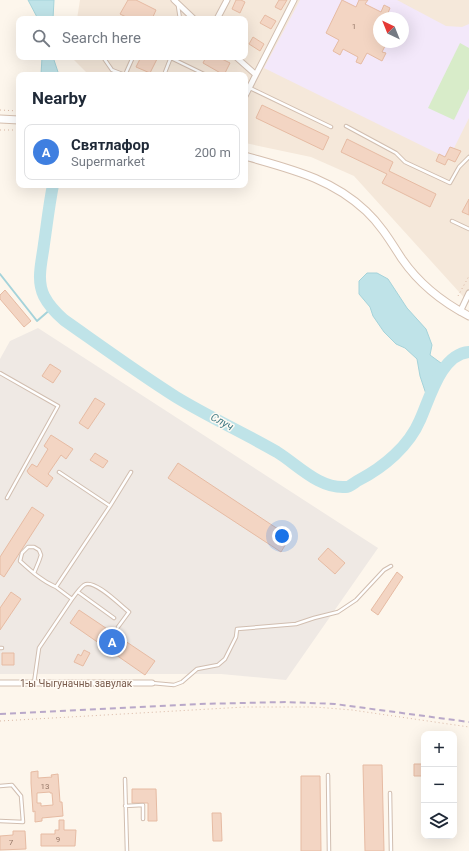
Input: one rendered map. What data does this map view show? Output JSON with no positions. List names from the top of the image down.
{
  "streets": {
    "street": ["1-ы Чыгуначны завулак"]
  },
  "water": ["Случ"],
  "house_numbers": [
    "1",
    "13",
    "9",
    "7"
  ],
  "north": "top left",
  "page": {
    "search": "Search here",
    "heading": "Nearby",
    "list": [
      {
        "mark": "A",
        "name": "Святлафор",
        "note": "Supermarket",
        "value": "200 m"
      }
    ],
    "pins": "A",
    "map_buttons": ["+", "−"]
  }
}
